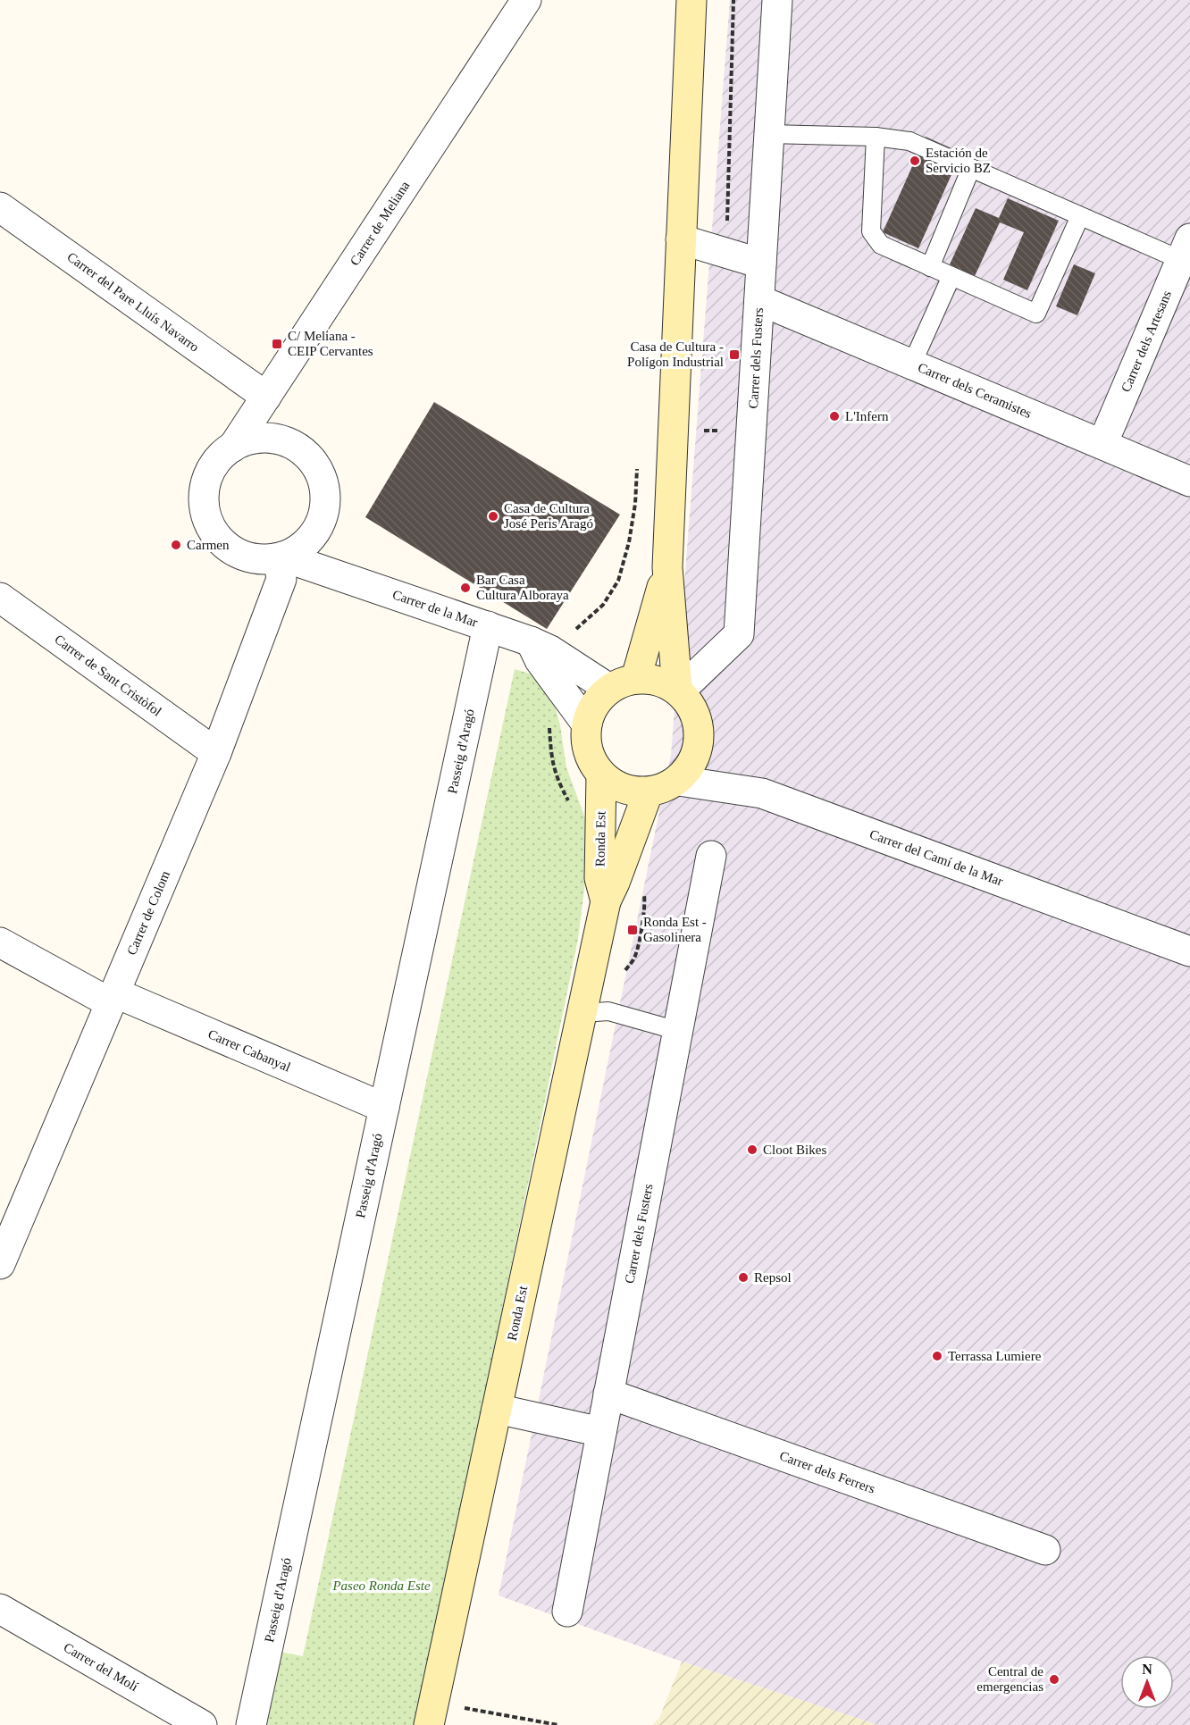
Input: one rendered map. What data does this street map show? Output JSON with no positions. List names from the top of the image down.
{
  "streets": {
    "main road": ["Ronda Est"],
    "street": [
      "Carrer de Meliana",
      "Carrer del Pare Lluís Navarro",
      "Carrer dels Artesans",
      "Carrer dels Fusters",
      "Carrer dels Ceramistes",
      "Carrer de la Mar",
      "Carrer de Sant Cristòfol",
      "Passeig d'Aragó",
      "Carrer del Camí de la Mar",
      "Carrer de Colom",
      "Carrer Cabanyal",
      "Carrer dels Ferrers",
      "Carrer del Molí"
    ]
  },
  "crossings": [
    ["Carrer de Meliana", "Carrer del Pare Lluís Navarro"],
    ["Carrer de Meliana", "Carrer de la Mar"],
    ["Carrer de Meliana", "Carrer de Colom"],
    ["Carrer dels Artesans", "Carrer dels Ceramistes"],
    ["Carrer dels Fusters", "Carrer dels Ceramistes"],
    ["Carrer dels Fusters", "Carrer de la Mar"],
    ["Carrer dels Fusters", "Ronda Est"],
    ["Carrer dels Fusters", "Carrer del Camí de la Mar"],
    ["Carrer dels Fusters", "Carrer dels Ferrers"],
    ["Carrer de la Mar", "Passeig d'Aragó"],
    ["Carrer de la Mar", "Ronda Est"],
    ["Carrer de la Mar", "Carrer del Camí de la Mar"],
    ["Carrer de la Mar", "Carrer de Colom"],
    ["Carrer de Sant Cristòfol", "Carrer de Colom"],
    ["Passeig d'Aragó", "Carrer Cabanyal"],
    ["Ronda Est", "Carrer del Camí de la Mar"],
    ["Carrer de Colom", "Carrer Cabanyal"]
  ],
  "parks": ["Paseo Ronda Este"],
  "places": {
    "other": [
      "Estación de Servicio BZ",
      "L'Infern",
      "Casa de Cultura José Peris Aragó",
      "Carmen",
      "Bar Casa Cultura Alboraya",
      "Cloot Bikes",
      "Repsol",
      "Terrassa Lumiere",
      "Central de emergencias"
    ],
    "transit": ["C/ Meliana - CEIP Cervantes", "Casa de Cultura - Polígon Industrial", "Ronda Est - Gasolinera"]
  },
  "north": "top"
}
